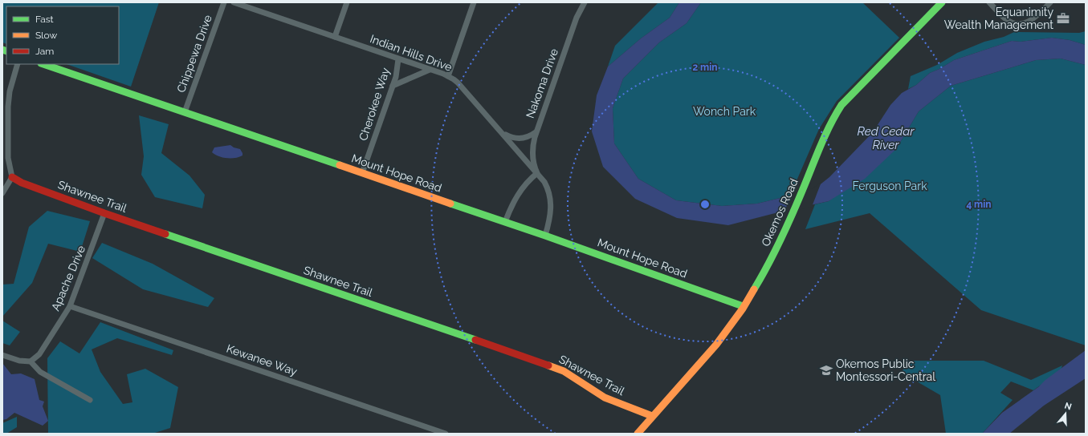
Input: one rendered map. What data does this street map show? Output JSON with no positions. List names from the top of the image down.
{
  "streets": {
    "street": [
      "Indian Hills Drive",
      "Chippewa Drive",
      "Nakoma Drive",
      "Cherokee Way",
      "Mount Hope Road",
      "Shawnee Trail",
      "Okemos Road",
      "Apache Drive",
      "Kewanee Way"
    ]
  },
  "crossings": [
    ["Indian Hills Drive", "Nakoma Drive"],
    ["Indian Hills Drive", "Cherokee Way"],
    ["Indian Hills Drive", "Mount Hope Road"],
    ["Chippewa Drive", "Mount Hope Road"],
    ["Cherokee Way", "Mount Hope Road"],
    ["Mount Hope Road", "Okemos Road"],
    ["Shawnee Trail", "Okemos Road"],
    ["Shawnee Trail", "Apache Drive"],
    ["Apache Drive", "Kewanee Way"]
  ],
  "water": ["Red Cedar River"],
  "parks": ["Wonch Park", "Ferguson Park"],
  "places": {
    "office": ["Equanimity Wealth Management"],
    "school or university": ["Okemos Public Montessori-Central"]
  },
  "legend": ["Fast", "Slow", "Jam"],
  "north": "top",
  "rings": ["2 min", "4 min"]
}
